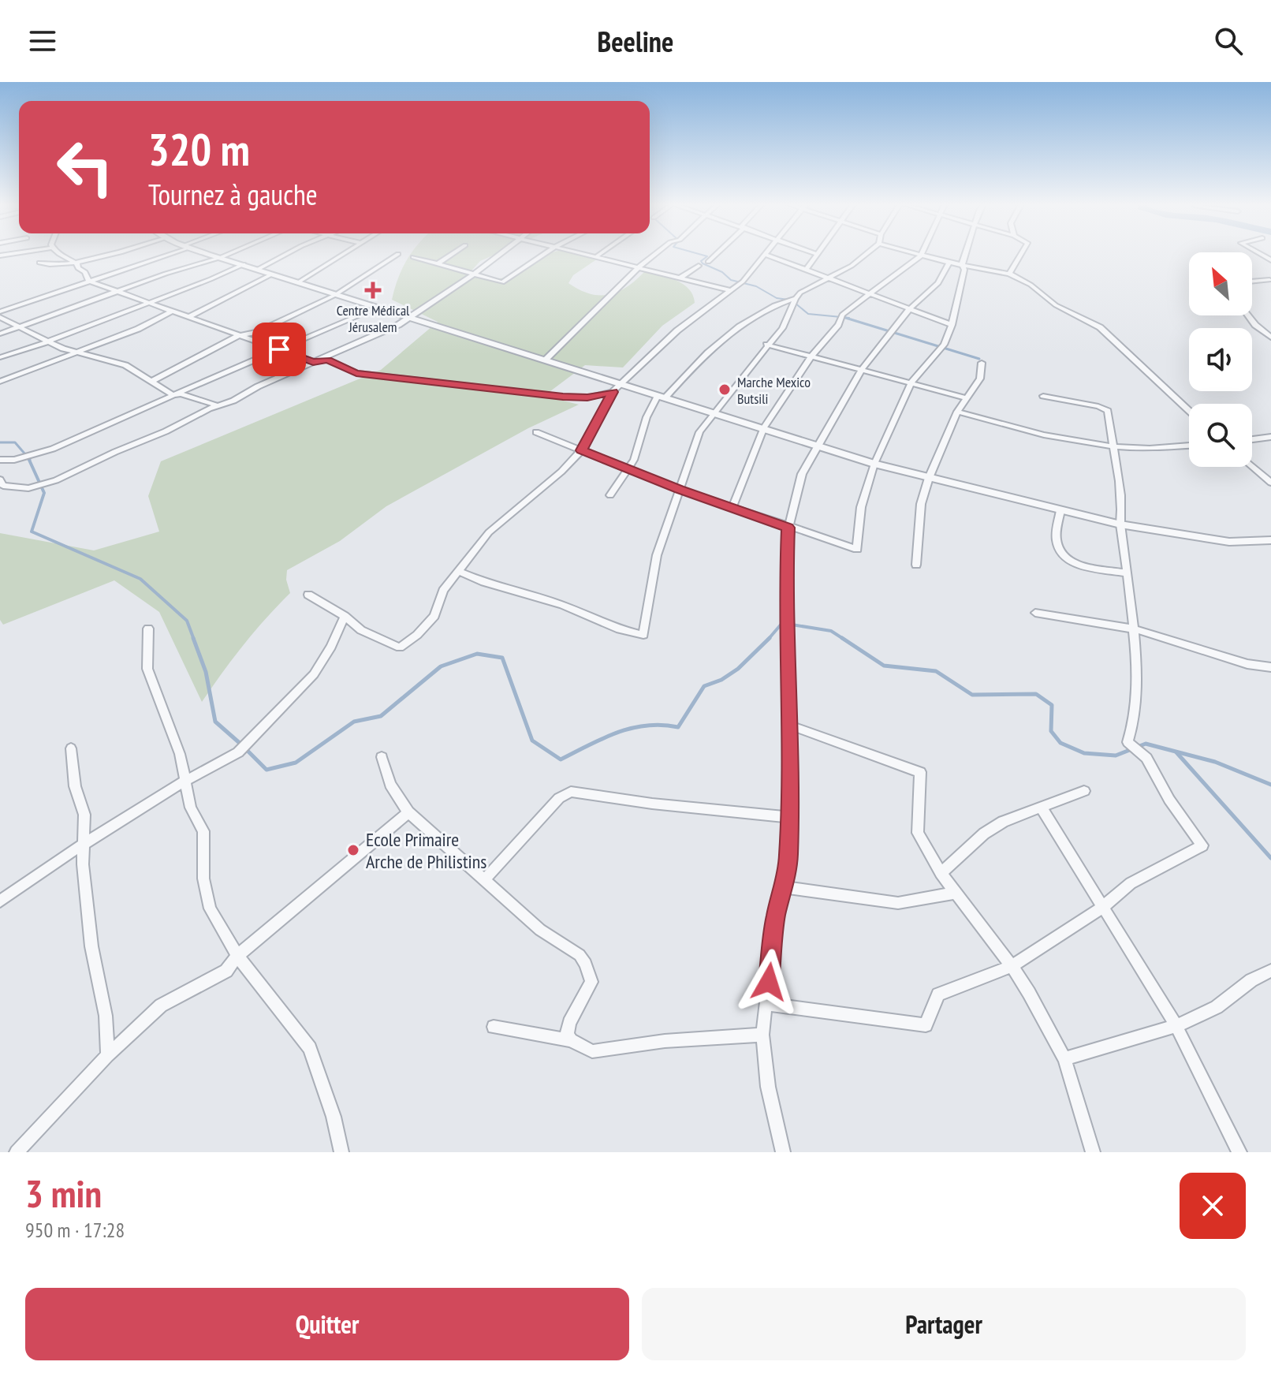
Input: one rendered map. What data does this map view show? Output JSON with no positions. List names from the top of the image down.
{
  "places": {
    "health": ["Centre Médical Jérusalem"],
    "other": ["Marche Mexico Butsili", "Ecole Primaire Arche de Philistins"]
  },
  "north": "top left",
  "page": {
    "header": "Beeline",
    "turn": ["320 m", "Tournez à gauche"],
    "heading": ["3 min", "950 m · 17:28"],
    "buttons": ["Quitter", "Partager"]
  }
}
